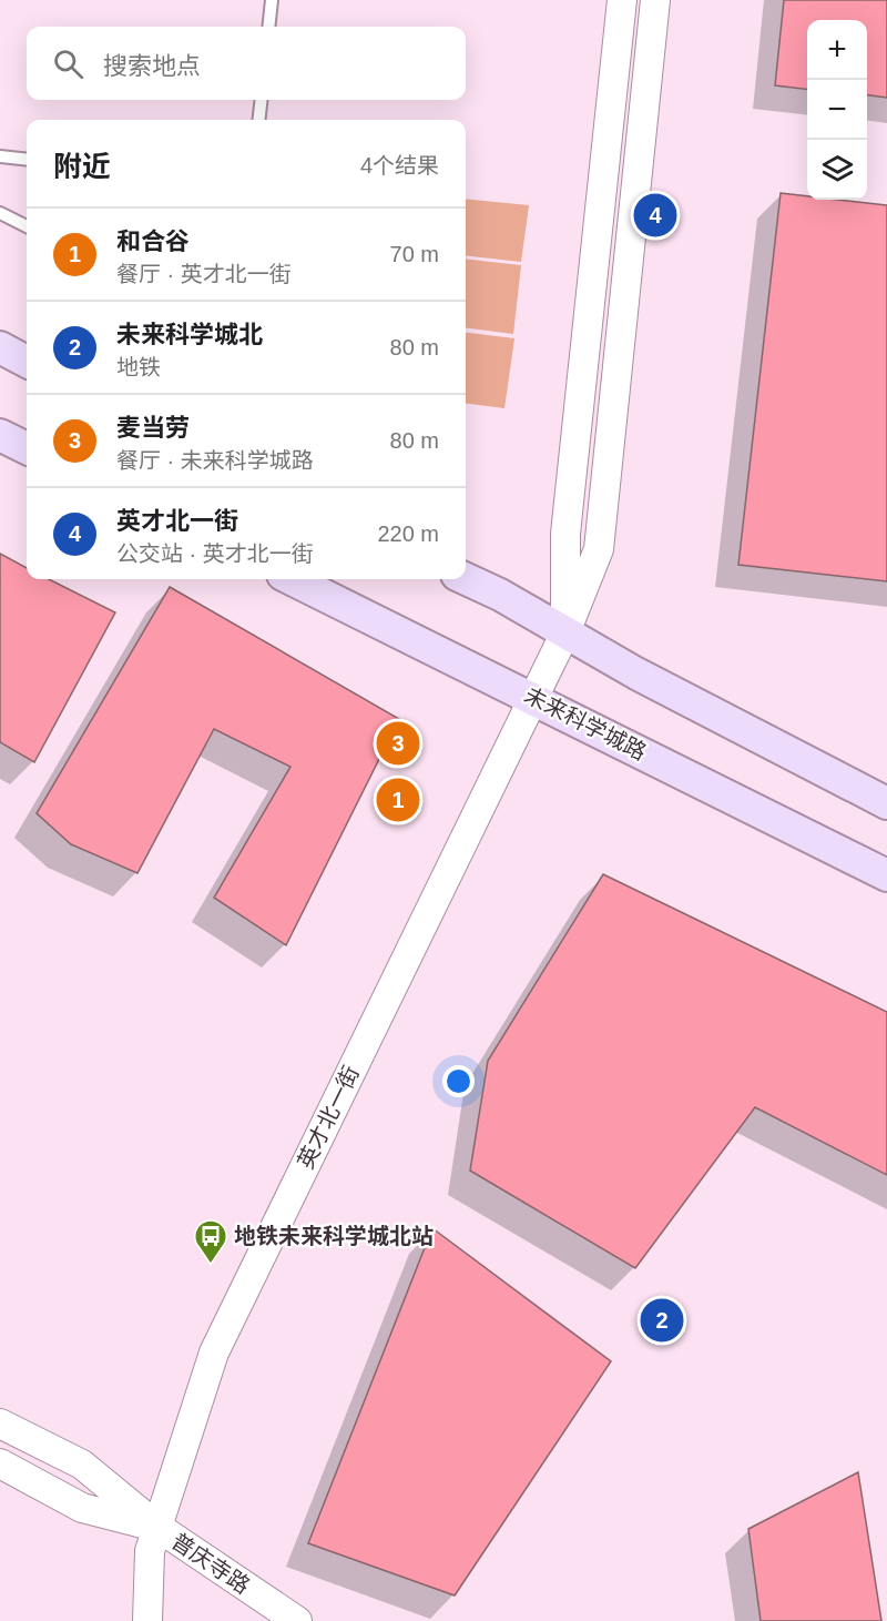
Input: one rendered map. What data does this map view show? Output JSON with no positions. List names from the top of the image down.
{
  "streets": {
    "main road": ["未来科学城路"],
    "street": ["英才北一街", "普庆寺路"]
  },
  "crossings": [
    ["未来科学城路", "英才北一街"],
    ["英才北一街", "普庆寺路"]
  ],
  "places": {
    "bus stop": ["地铁未来科学城北站"]
  },
  "page": {
    "map_buttons": ["+", "−"],
    "search": "搜索地点",
    "heading": ["附近", "4个结果"],
    "pins": [
      "4",
      "3",
      "1",
      "2"
    ],
    "list": [
      {
        "mark": "1",
        "name": "和合谷",
        "note": "餐厅 · 英才北一街",
        "value": "70 m"
      },
      {
        "mark": "2",
        "name": "未来科学城北",
        "note": "地铁",
        "value": "80 m"
      },
      {
        "mark": "3",
        "name": "麦当劳",
        "note": "餐厅 · 未来科学城路",
        "value": "80 m"
      },
      {
        "mark": "4",
        "name": "英才北一街",
        "note": "公交站 · 英才北一街",
        "value": "220 m"
      }
    ]
  }
}
